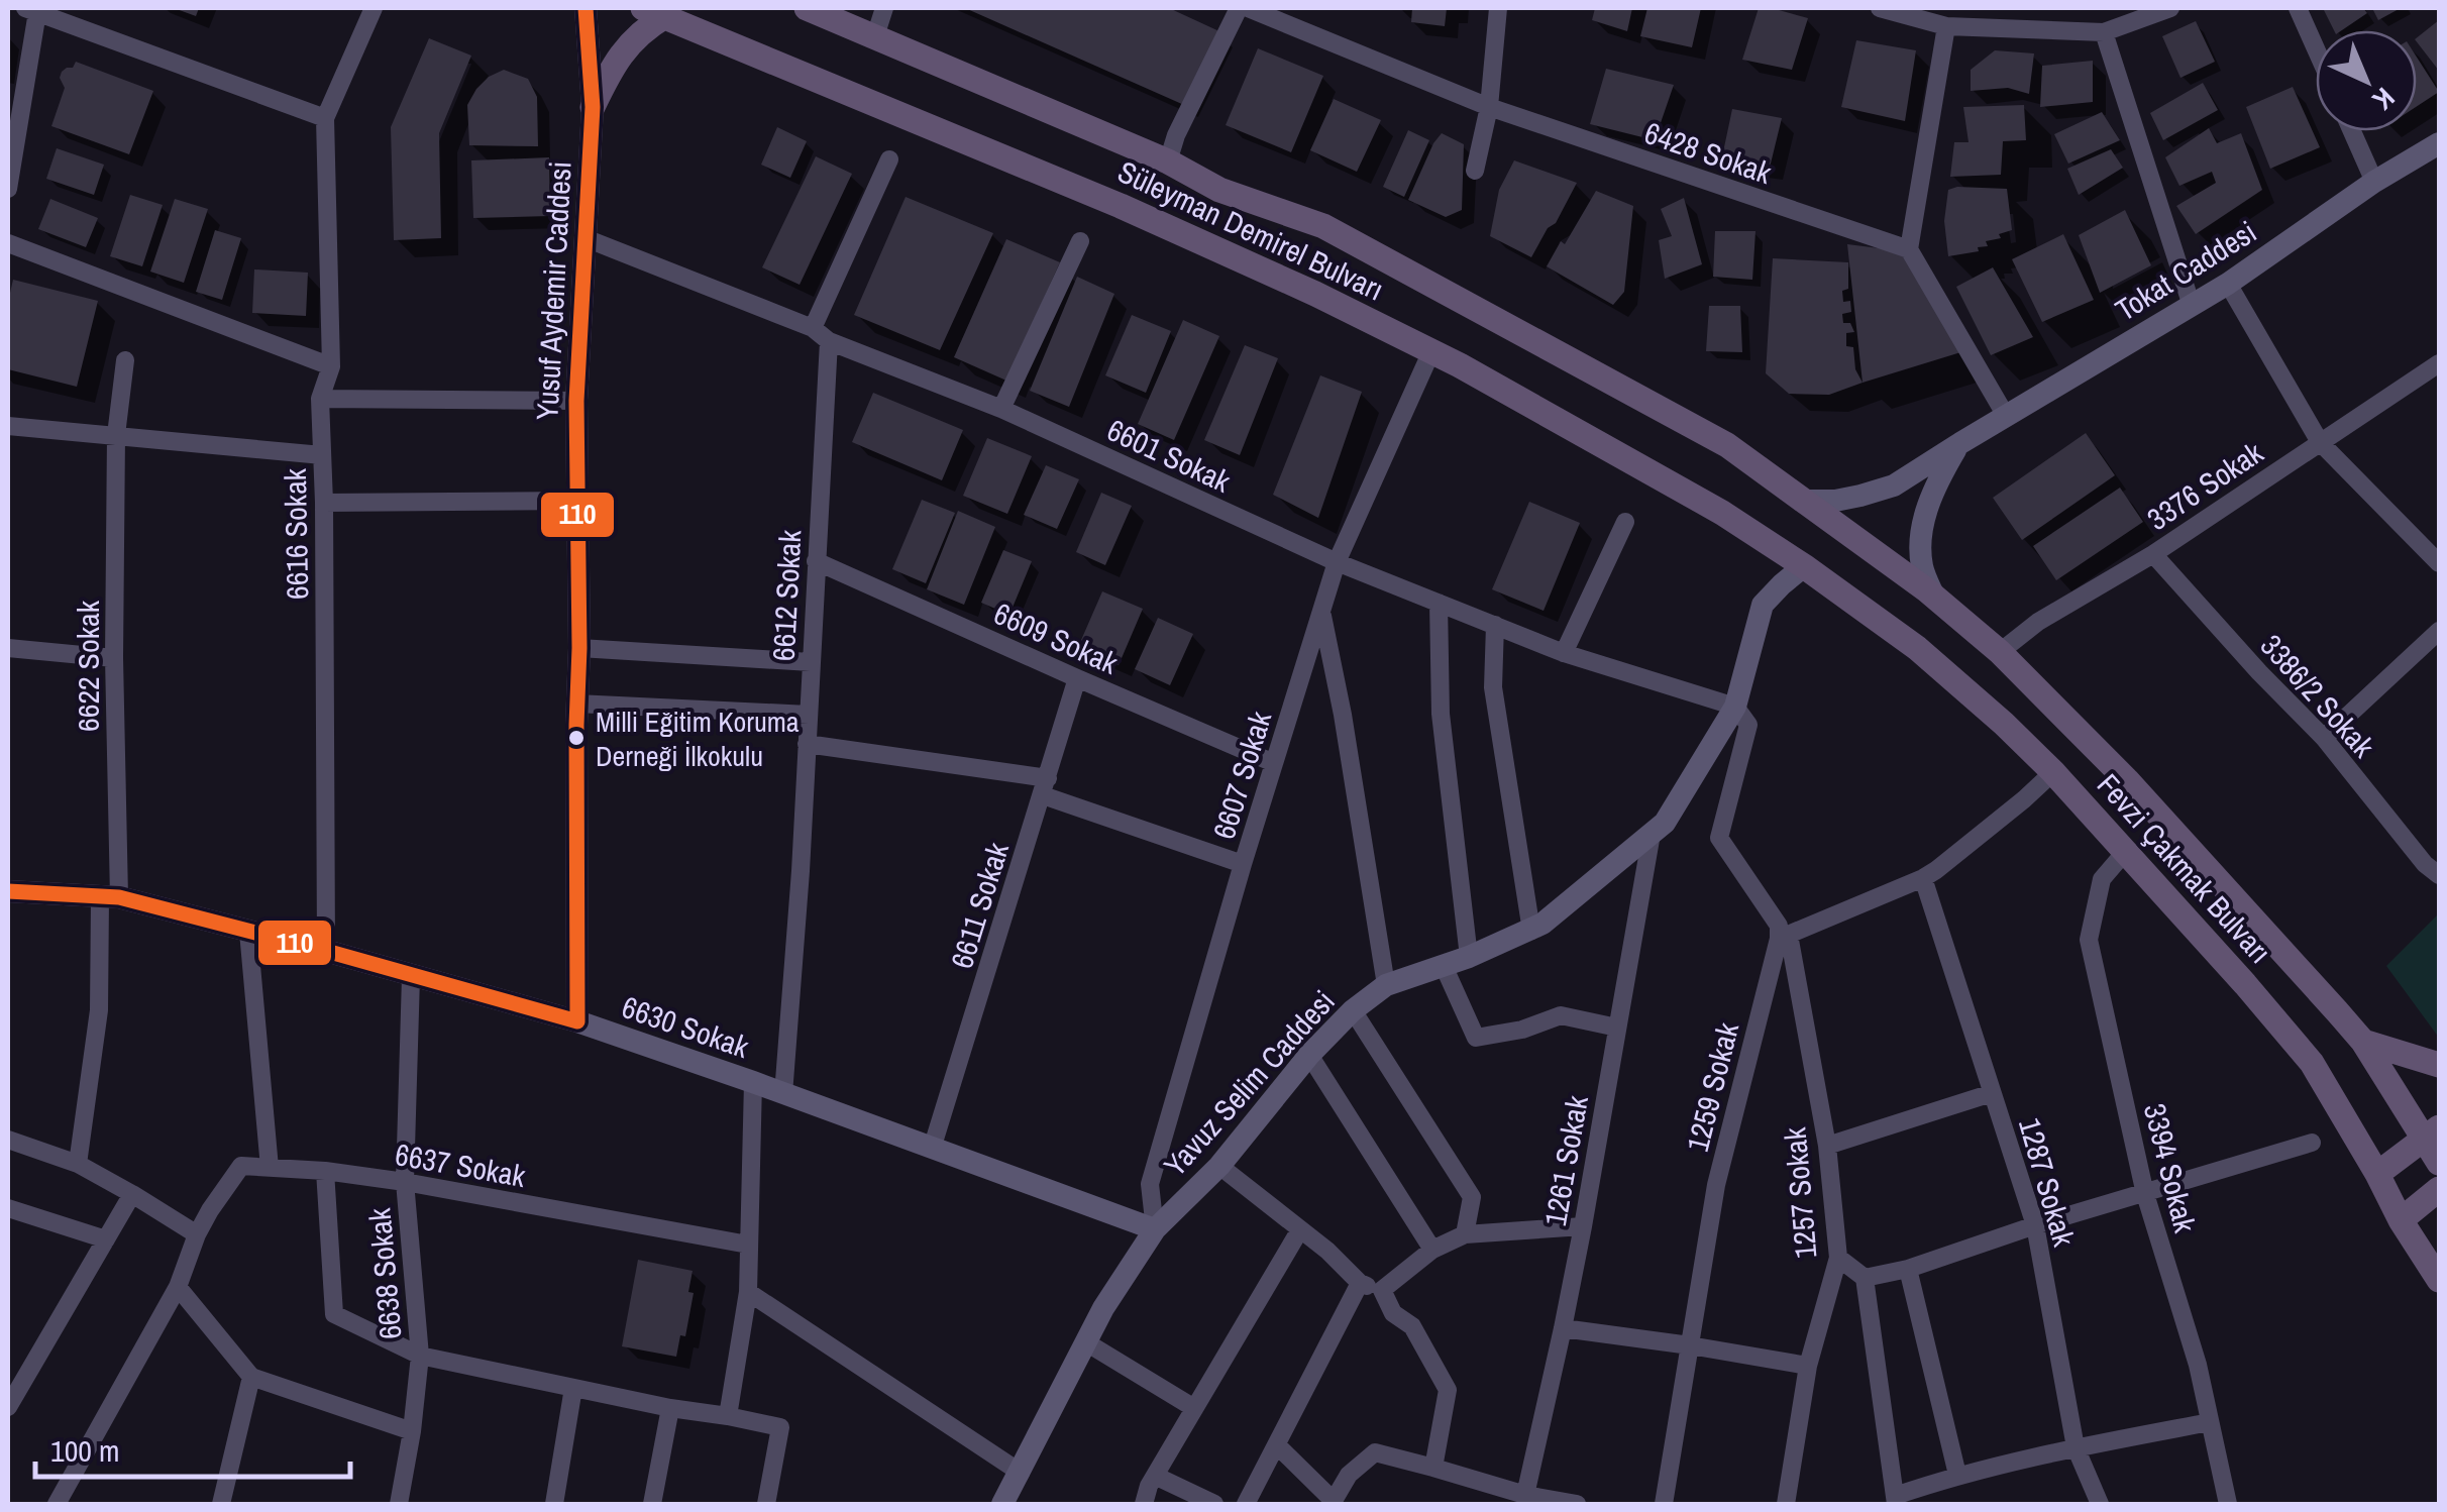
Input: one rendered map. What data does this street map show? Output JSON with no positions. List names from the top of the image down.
{
  "streets": {
    "main road": ["Süleyman Demirel Bulvarı", "Fevzi Çakmak Bulvarı"],
    "street": [
      "6428 Sokak",
      "Tokat Caddesi",
      "Yusuf Aydemir Caddesi",
      "6601 Sokak",
      "3376 Sokak",
      "6616 Sokak",
      "6612 Sokak",
      "6609 Sokak",
      "6622 Sokak",
      "3386/2 Sokak",
      "6607 Sokak",
      "6611 Sokak",
      "6630 Sokak",
      "Yavuz Selim Caddesi",
      "1259 Sokak",
      "1261 Sokak",
      "6637 Sokak",
      "3394 Sokak",
      "1287 Sokak",
      "1257 Sokak",
      "6638 Sokak"
    ]
  },
  "crossings": [
    ["Süleyman Demirel Bulvarı", "Tokat Caddesi"],
    ["Süleyman Demirel Bulvarı", "6607 Sokak"],
    ["Süleyman Demirel Bulvarı", "Fevzi Çakmak Bulvarı"],
    ["Süleyman Demirel Bulvarı", "Yavuz Selim Caddesi"],
    ["Tokat Caddesi", "Fevzi Çakmak Bulvarı"],
    ["Yusuf Aydemir Caddesi", "6601 Sokak"],
    ["Yusuf Aydemir Caddesi", "6630 Sokak"],
    ["6601 Sokak", "6612 Sokak"],
    ["6601 Sokak", "6607 Sokak"],
    ["6601 Sokak", "Yavuz Selim Caddesi"],
    ["3376 Sokak", "3386/2 Sokak"],
    ["3376 Sokak", "Fevzi Çakmak Bulvarı"],
    ["6616 Sokak", "6630 Sokak"],
    ["6612 Sokak", "6609 Sokak"],
    ["6612 Sokak", "6630 Sokak"],
    ["6609 Sokak", "6607 Sokak"],
    ["6609 Sokak", "6611 Sokak"],
    ["6622 Sokak", "6630 Sokak"],
    ["6607 Sokak", "6630 Sokak"],
    ["6607 Sokak", "Yavuz Selim Caddesi"],
    ["Fevzi Çakmak Bulvarı", "Yavuz Selim Caddesi"],
    ["Fevzi Çakmak Bulvarı", "3394 Sokak"],
    ["6611 Sokak", "6630 Sokak"],
    ["6630 Sokak", "Yavuz Selim Caddesi"],
    ["6630 Sokak", "6638 Sokak"],
    ["Yavuz Selim Caddesi", "1261 Sokak"],
    ["1259 Sokak", "1257 Sokak"],
    ["6637 Sokak", "6638 Sokak"]
  ],
  "places": ["Milli Eğitim Koruma Derneği İlkokulu"],
  "lines": ["transit line 110"],
  "scale_bar": "100 m",
  "north": "bottom right"
}
